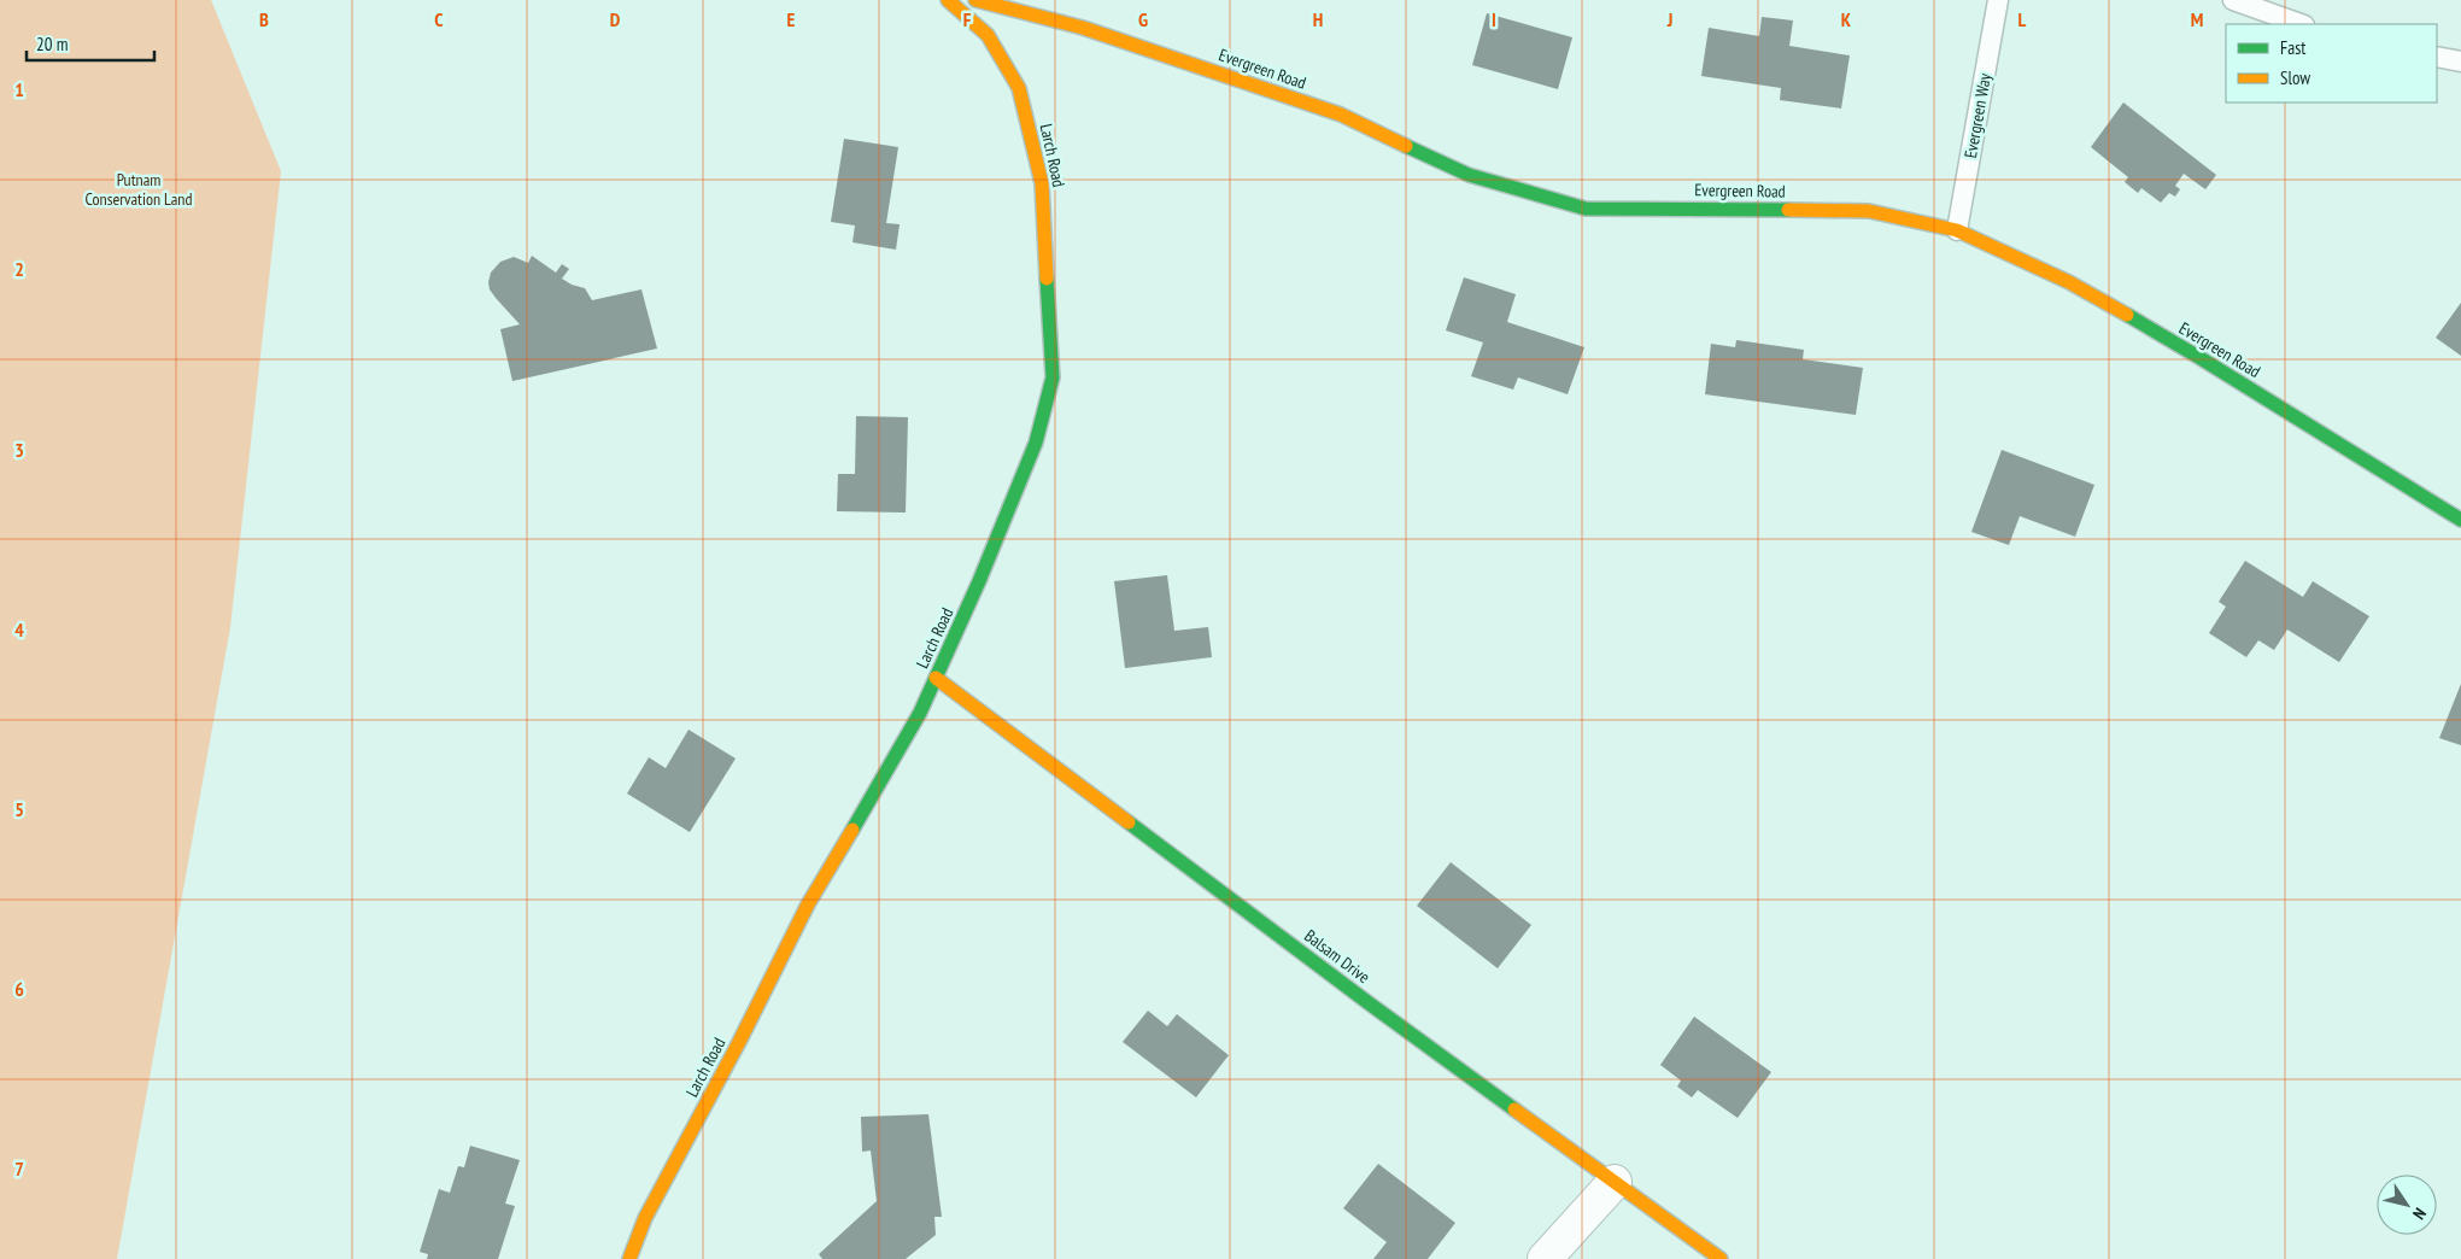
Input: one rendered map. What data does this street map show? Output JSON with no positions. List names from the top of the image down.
{
  "streets": {
    "street": ["Evergreen Road", "Larch Road", "Balsam Drive"],
    "lane": ["Evergreen Way"]
  },
  "crossings": [
    ["Evergreen Road", "Evergreen Way"],
    ["Larch Road", "Balsam Drive"]
  ],
  "parks": ["Putnam Conservation Land"],
  "legend": ["Fast", "Slow"],
  "scale_bar": "20 m",
  "north": "bottom right",
  "grid": {
    "columns": [
      "B",
      "C",
      "D",
      "E",
      "F",
      "G",
      "H",
      "I",
      "J",
      "K",
      "L",
      "M"
    ],
    "rows": [
      "1",
      "2",
      "3",
      "4",
      "5",
      "6",
      "7"
    ]
  }
}
